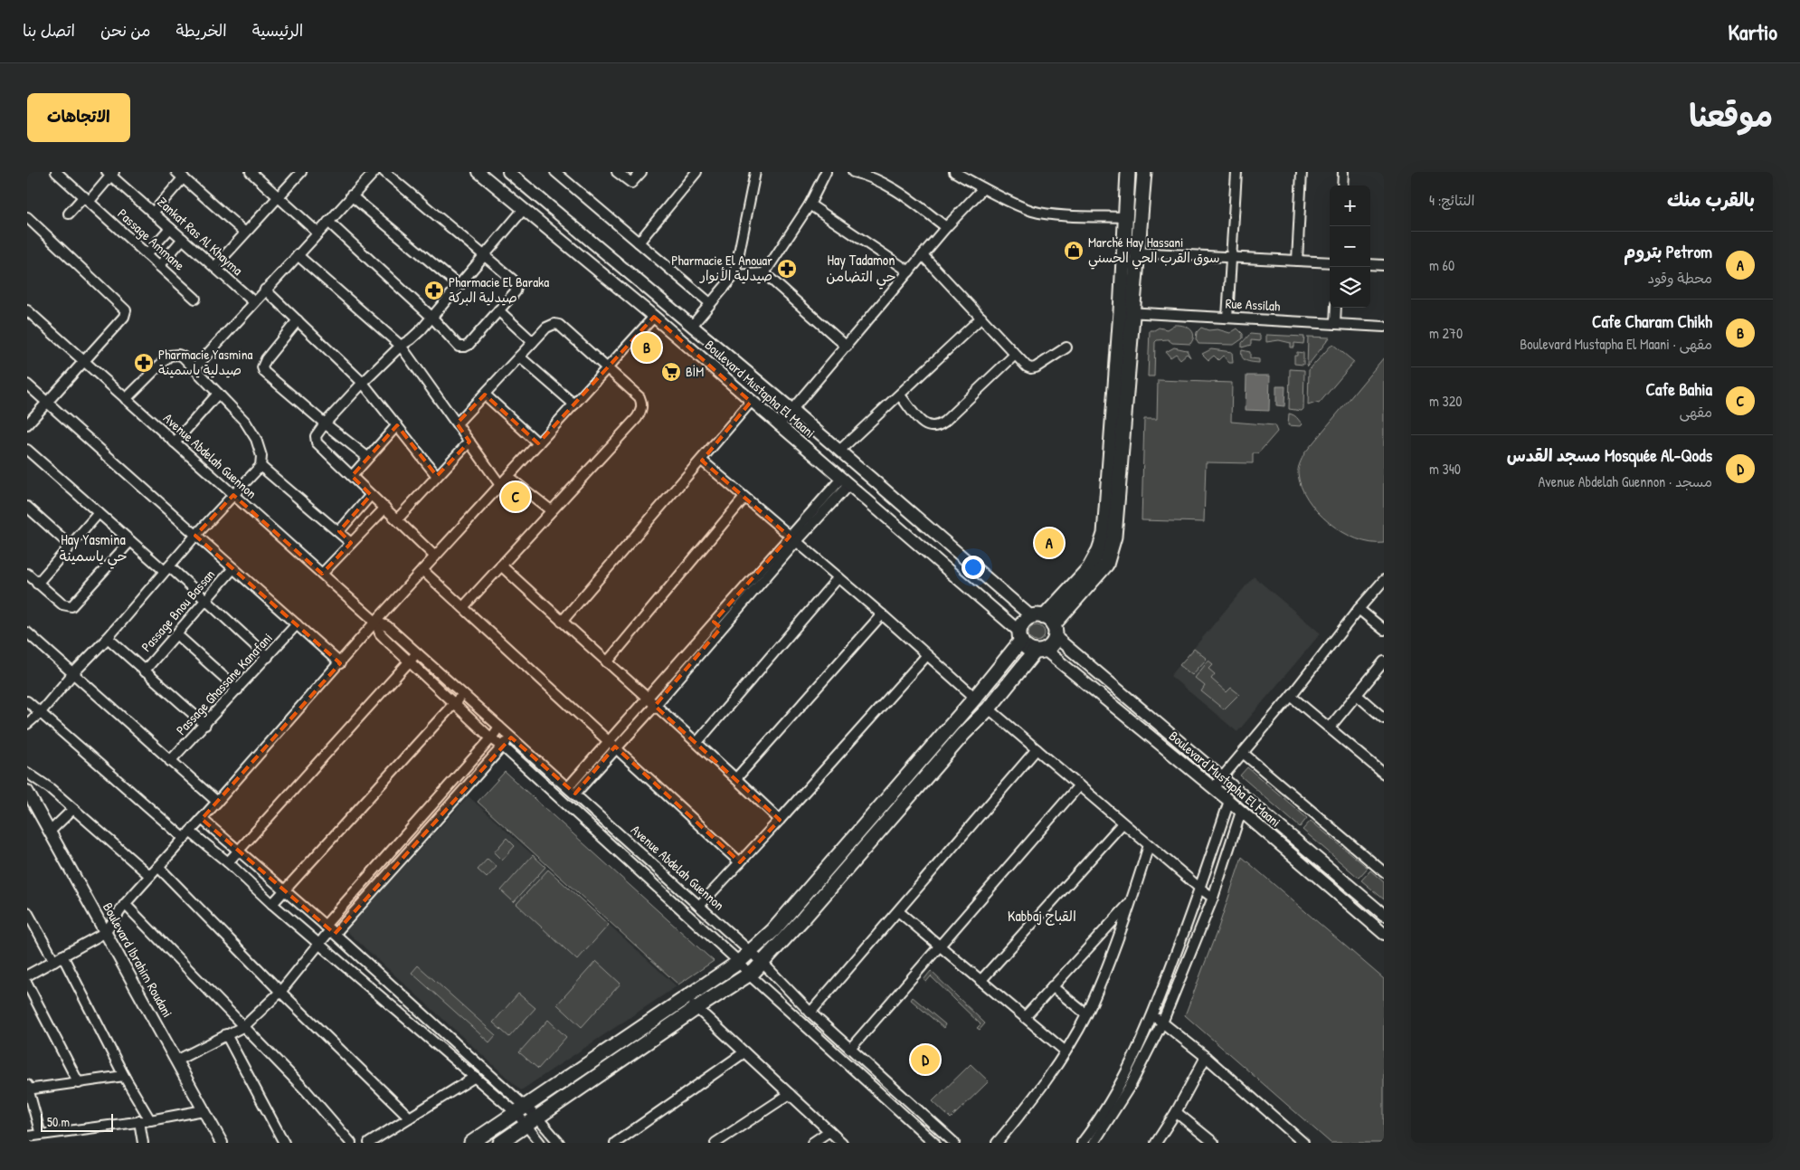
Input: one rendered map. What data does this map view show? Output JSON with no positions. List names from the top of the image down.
{
  "streets": {
    "street": [
      "Zankat Ras Al Khayma",
      "Passage Ammane",
      "Rue Assilah",
      "Boulevard Mustapha El Maani",
      "Avenue Abdelah Guennon",
      "Passage Bnou Bassan",
      "Passage Ghassane Kanafani",
      "Boulevard Ibrahim Roudani"
    ]
  },
  "districts": ["Hay Tadamon حي التضامن", "Hay Yasmina حي ياسمينة", "Kabbaj القباج"],
  "places": {
    "shop": ["Marché Hay Hassani سوق القرب الحي الحسني"],
    "pharmacy": ["Pharmacie El Anouar صيدلية الأنوار", "Pharmacie El Baraka صيدلية البركة", "Pharmacie Yasmina صيدلية ياسمينة"],
    "supermarket": ["BİM"]
  },
  "scale_bar": "50 m",
  "page": {
    "header": "Kartio",
    "nav": [
      "الرئيسية",
      "الخريطة",
      "من نحن",
      "اتصل بنا"
    ],
    "title": "موقعنا",
    "buttons": "الاتجاهات",
    "heading": ["بالقرب منك", "النتائج: 4"],
    "map_buttons": ["+", "−"],
    "list": [
      {
        "mark": "A",
        "name": "Petrom بتروم",
        "note": "محطة وقود",
        "value": "60 m"
      },
      {
        "mark": "B",
        "name": "Cafe Charam Chikh",
        "note": "مقهى · Boulevard Mustapha El Maani",
        "value": "270 m"
      },
      {
        "mark": "C",
        "name": "Cafe Bahia",
        "note": "مقهى",
        "value": "320 m"
      },
      {
        "mark": "D",
        "name": "Mosquée Al-Qods مسجد القدس",
        "note": "مسجد · Avenue Abdelah Guennon",
        "value": "340 m"
      }
    ],
    "pins": [
      "B",
      "C",
      "A",
      "D"
    ],
    "scale": "50 m"
  }
}
